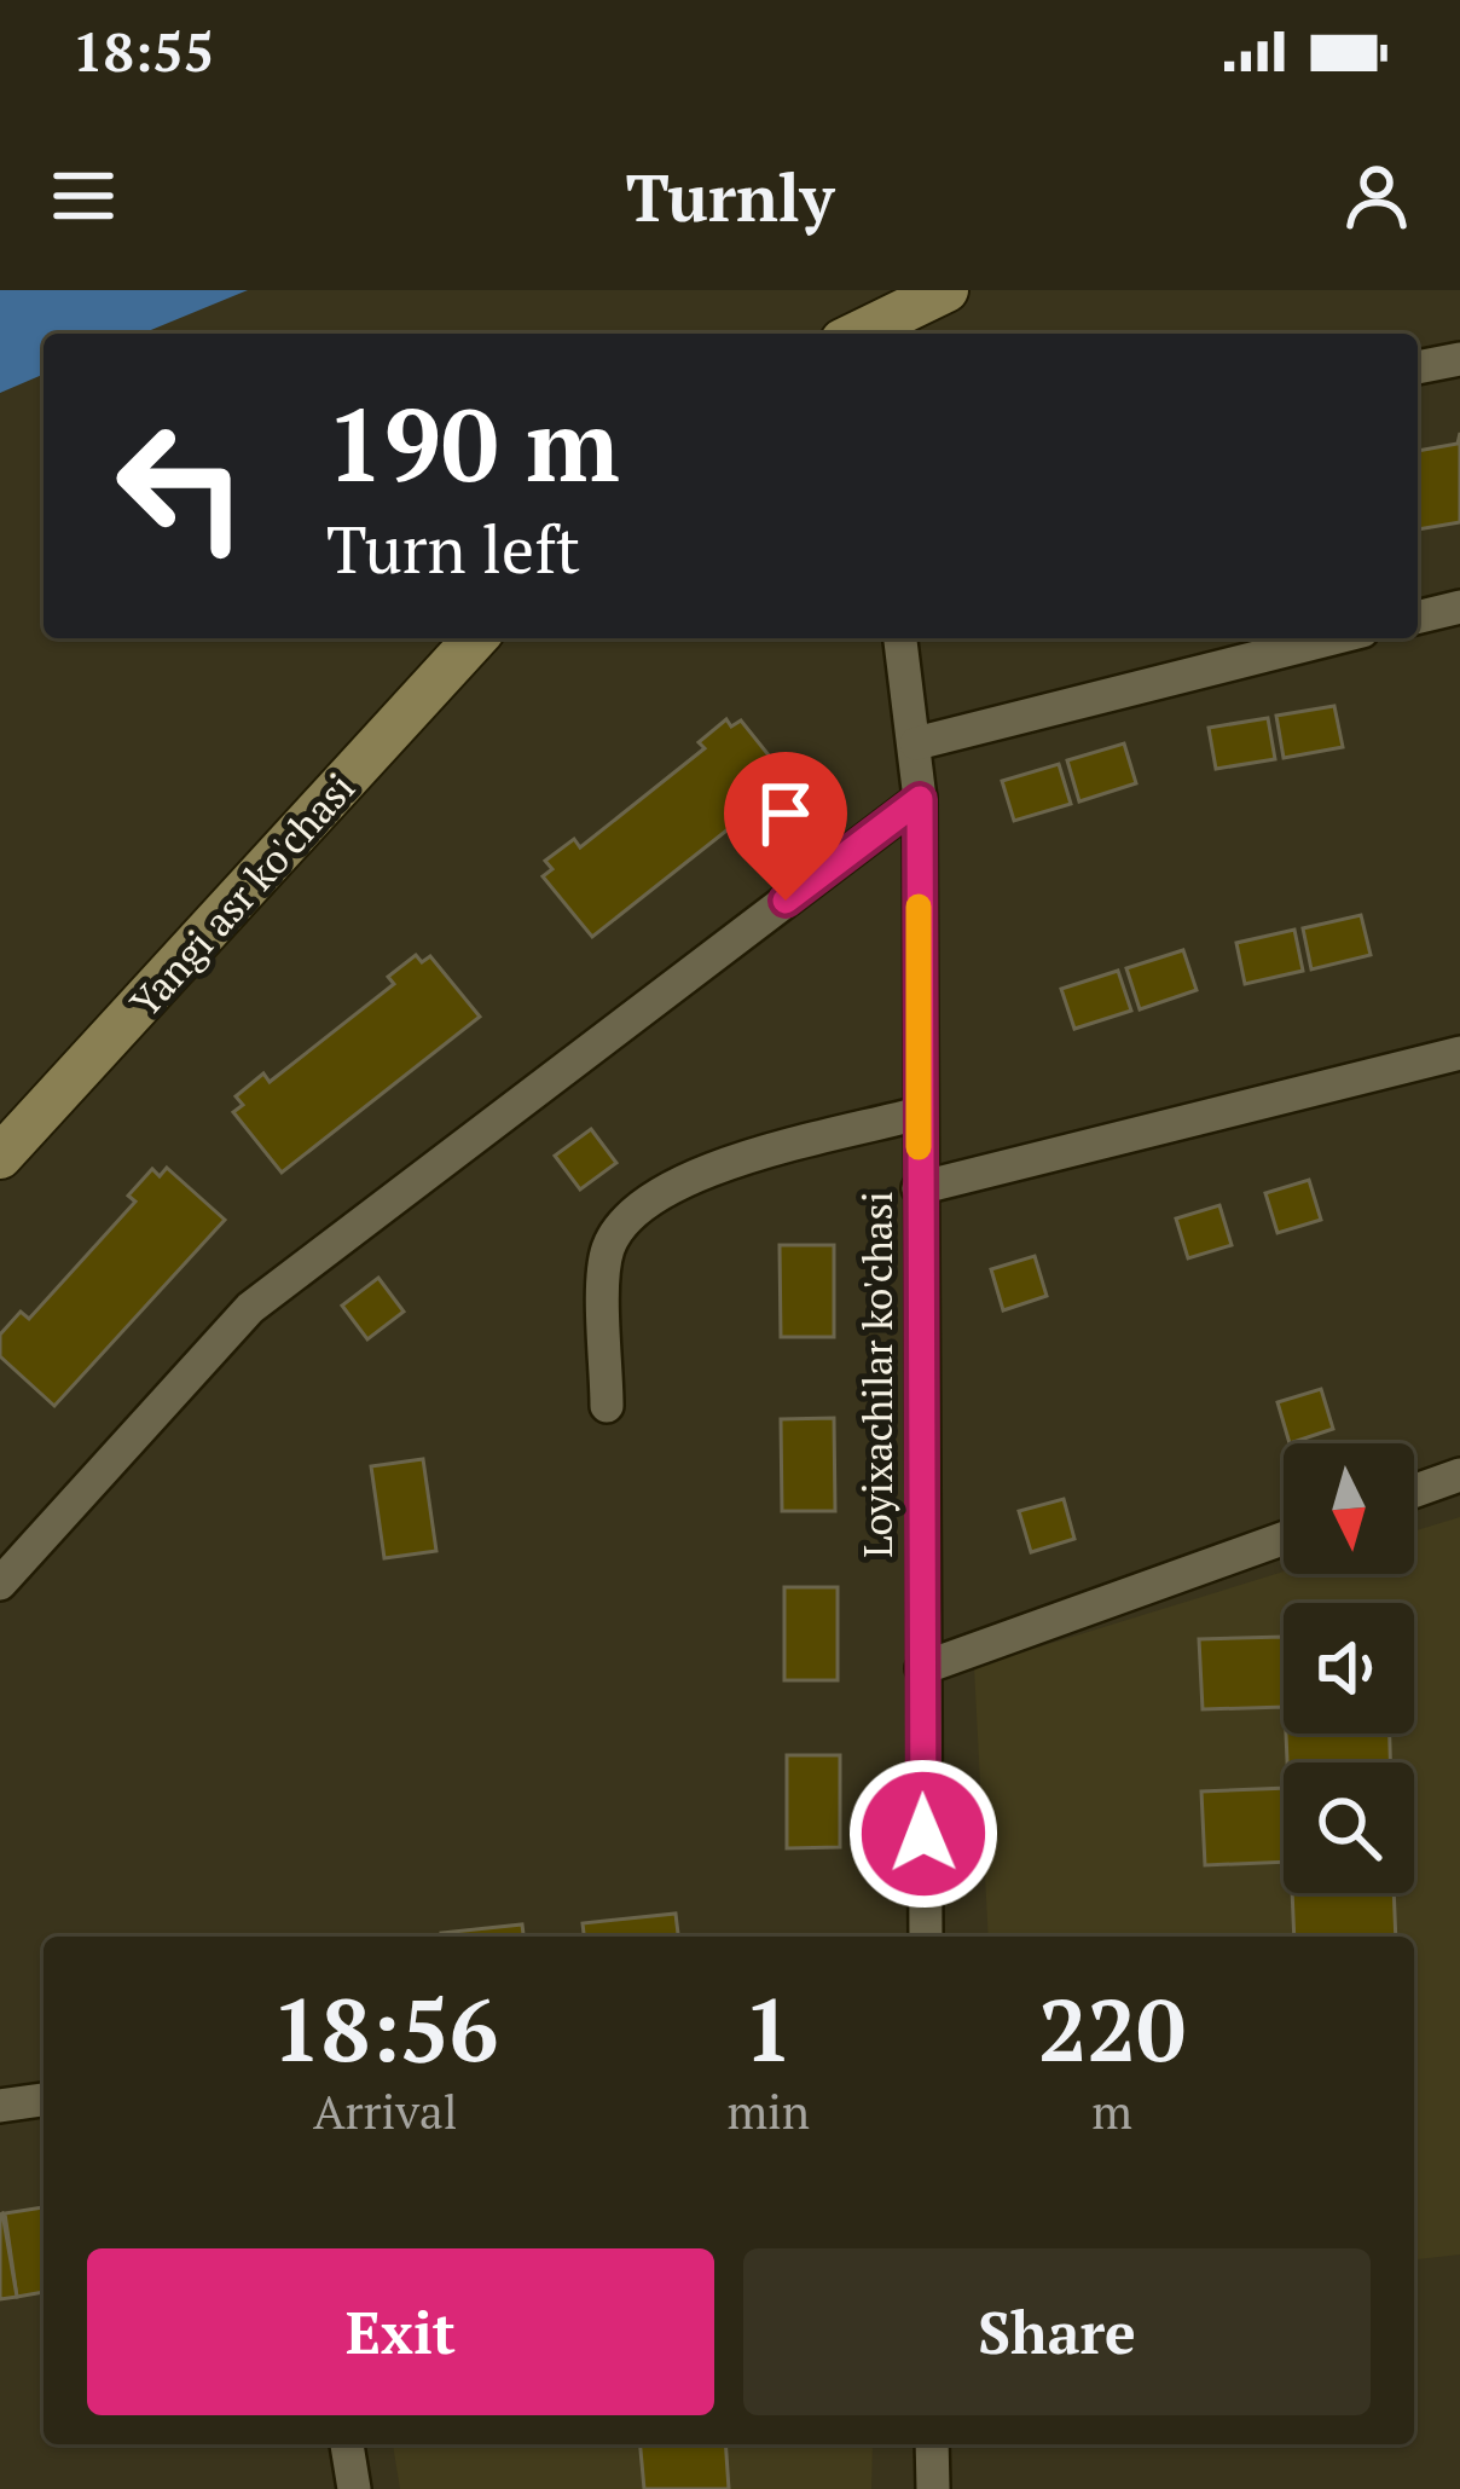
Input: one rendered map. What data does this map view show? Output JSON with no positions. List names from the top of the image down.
{
  "streets": {
    "street": ["Yangi asr ko'chasi", "Loyixachilar ko'chasi"]
  },
  "north": "bottom",
  "page": {
    "status": "18:55",
    "header": "Turnly",
    "turn": ["190 m", "Turn left"],
    "eta": [
      "18:56",
      "Arrival",
      "1",
      "min",
      "220",
      "m"
    ],
    "buttons": ["Exit", "Share"]
  }
}
